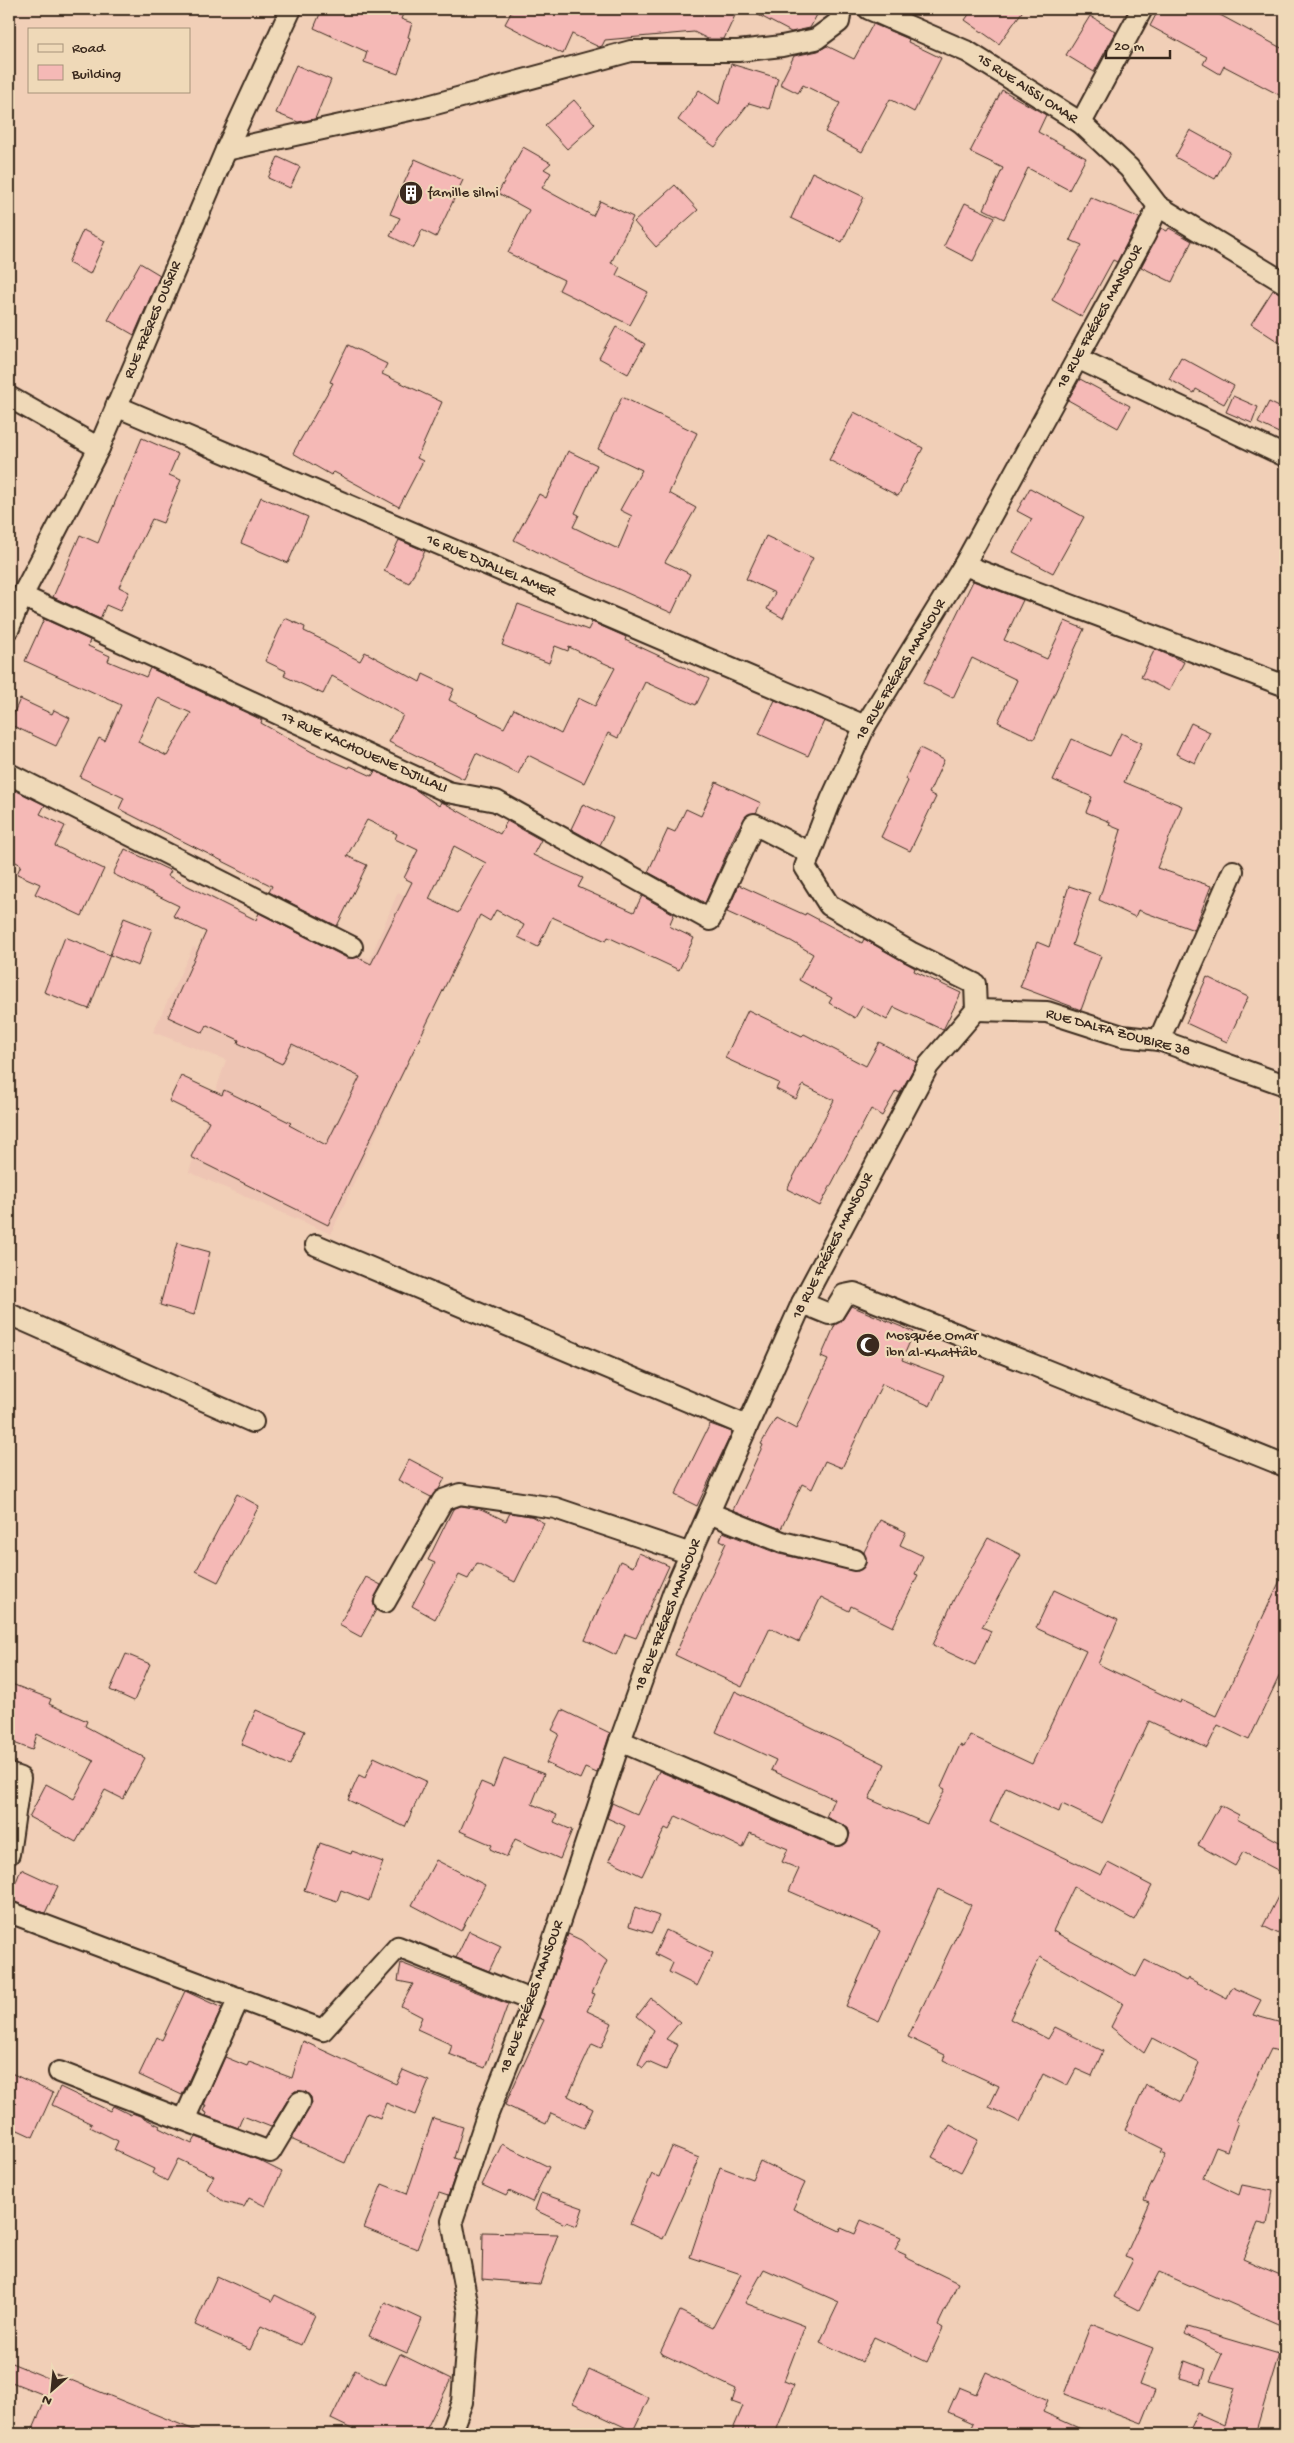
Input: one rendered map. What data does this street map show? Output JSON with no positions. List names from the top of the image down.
{
  "streets": {
    "street": [
      "15 RUE AISSI OMAR",
      "18 RUE FRÉRES MANSOUR",
      "RUE FRÈRES OUSRIR",
      "16 RUE DJALLEL AMER",
      "17 RUE KACHOUENE DJILLALI",
      "RUE DALFA ZOUBIRE 38"
    ]
  },
  "crossings": [
    ["15 RUE AISSI OMAR", "18 RUE FRÉRES MANSOUR"],
    ["18 RUE FRÉRES MANSOUR", "16 RUE DJALLEL AMER"],
    ["18 RUE FRÉRES MANSOUR", "17 RUE KACHOUENE DJILLALI"],
    ["18 RUE FRÉRES MANSOUR", "RUE DALFA ZOUBIRE 38"],
    ["RUE FRÈRES OUSRIR", "16 RUE DJALLEL AMER"],
    ["RUE FRÈRES OUSRIR", "17 RUE KACHOUENE DJILLALI"]
  ],
  "places": {
    "building": ["famille silmi"],
    "mosque": ["Mosquée Omar ibn al-Khattâb"]
  },
  "legend": ["Road", "Building"],
  "scale_bar": "20 m",
  "north": "bottom left"
}
